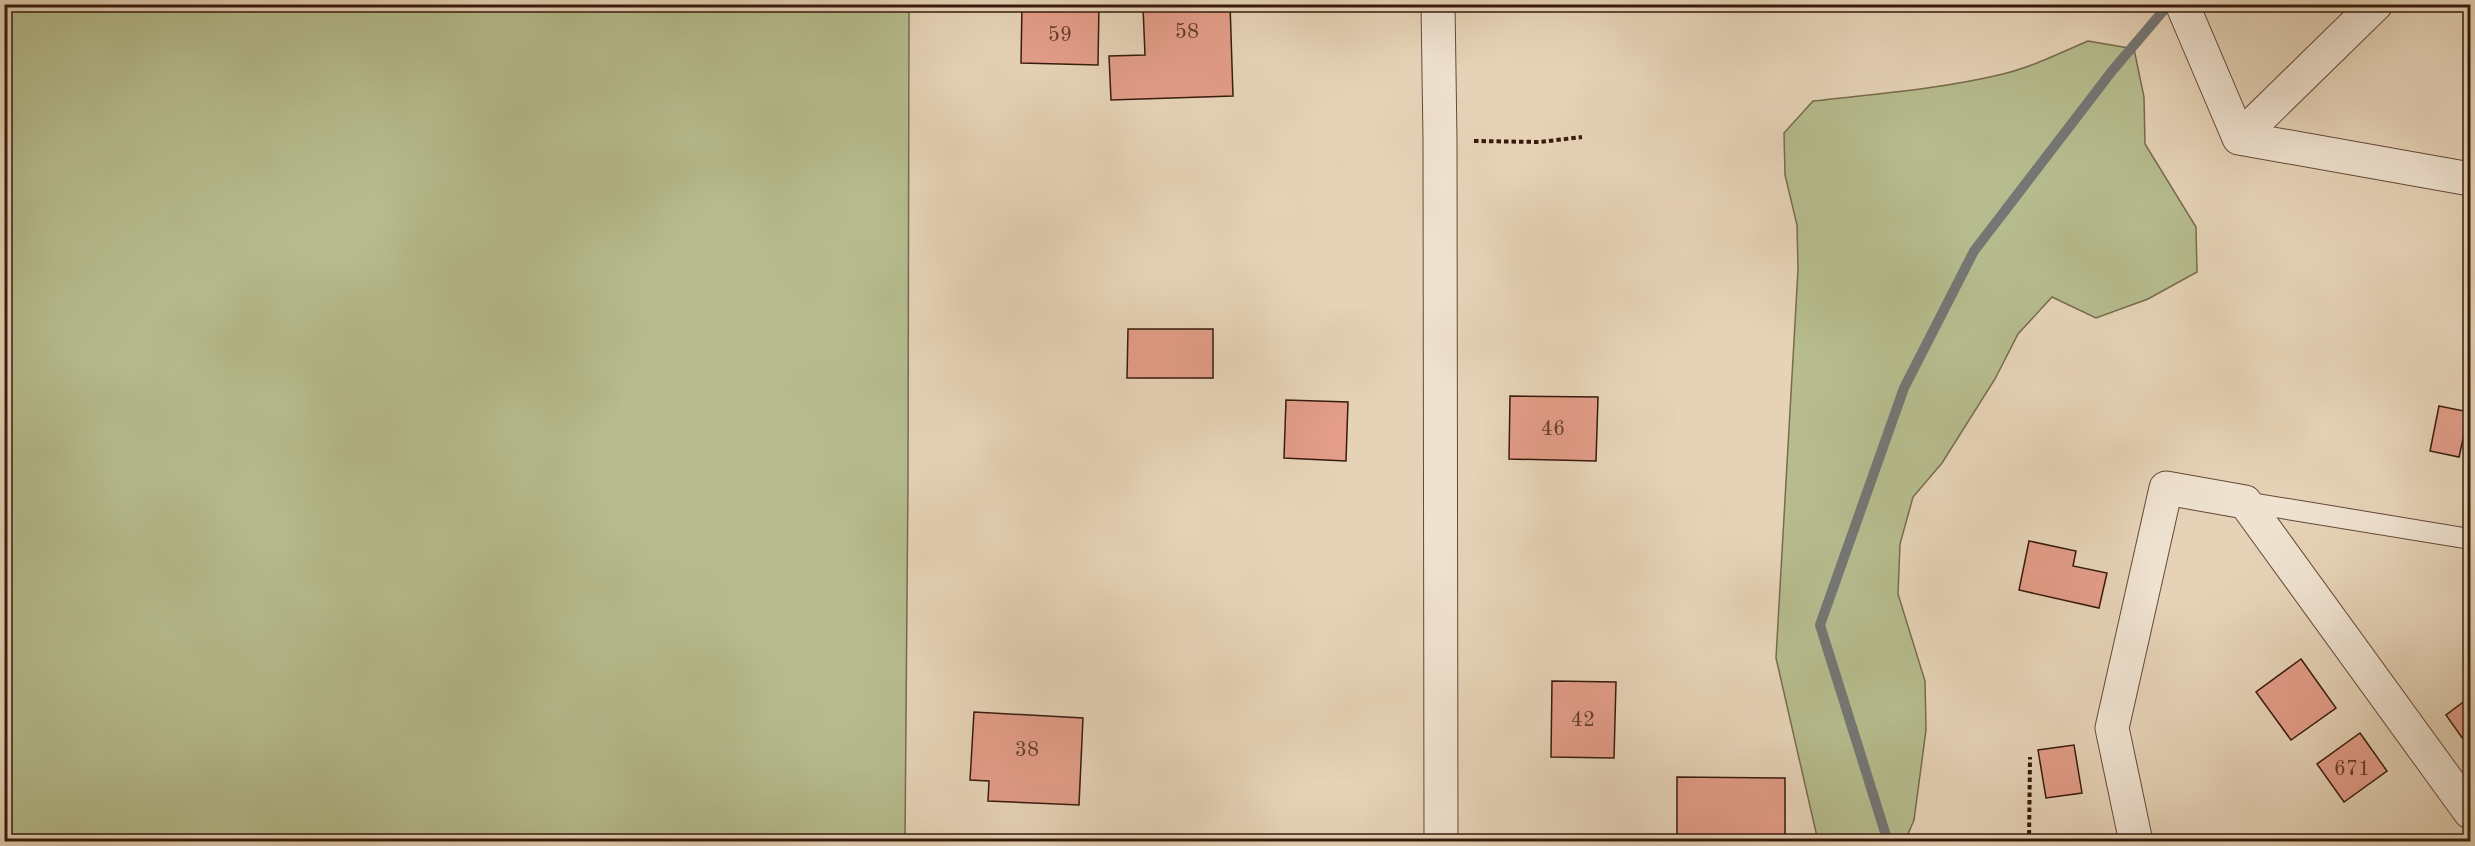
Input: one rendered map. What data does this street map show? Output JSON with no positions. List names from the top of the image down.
{
  "house_numbers": [
    "58",
    "59",
    "46",
    "42",
    "38",
    "671"
  ]
}
